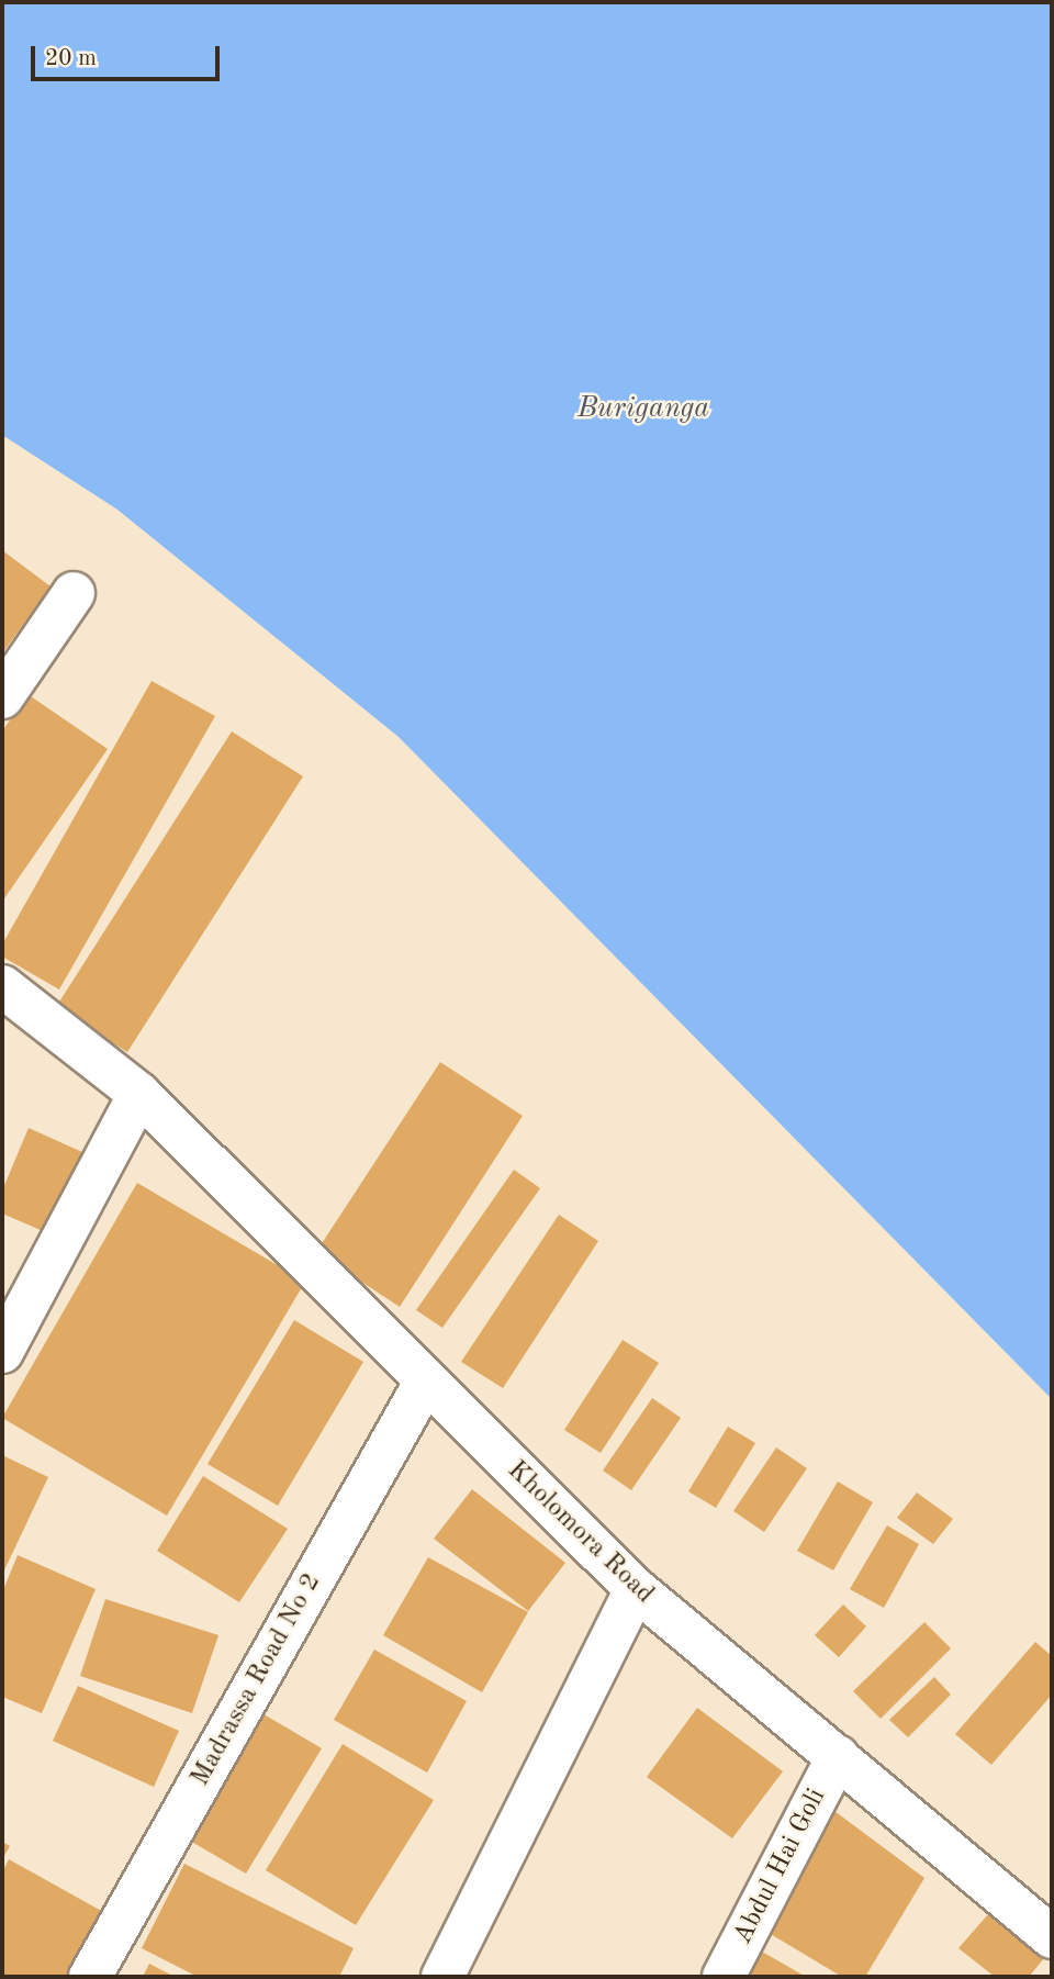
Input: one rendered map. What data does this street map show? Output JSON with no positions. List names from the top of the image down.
{
  "streets": {
    "street": ["Kholomora Road", "Madrassa Road No 2", "Abdul Hai Goli"]
  },
  "crossings": [
    ["Kholomora Road", "Madrassa Road No 2"],
    ["Kholomora Road", "Abdul Hai Goli"]
  ],
  "water": ["Buriganga"],
  "scale_bar": "20 m"
}
